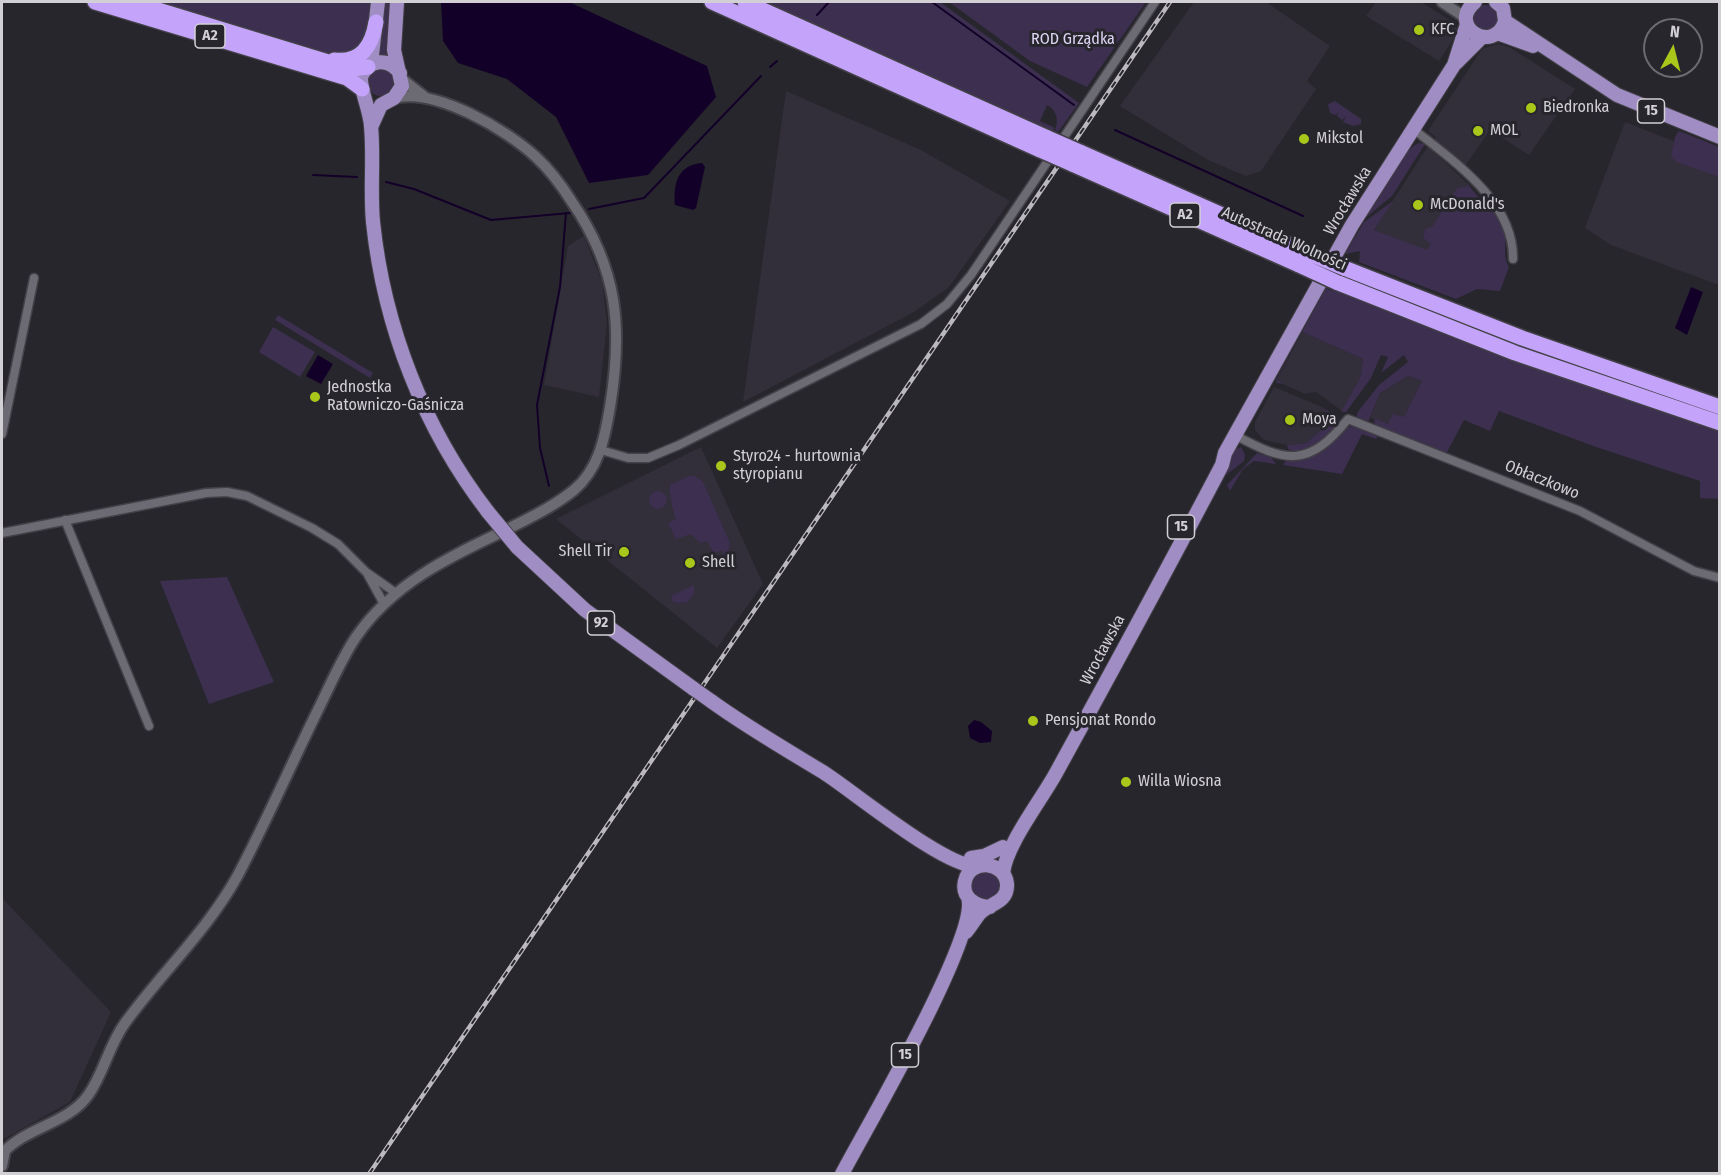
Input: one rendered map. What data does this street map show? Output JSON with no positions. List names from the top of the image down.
{
  "streets": {
    "highway": ["A2", "Autostrada Wolności"],
    "main road": ["15", "Wrocławska", "92"],
    "street": ["Obłaczkowo"]
  },
  "crossings": [
    ["A2", "92"],
    ["15", "Wrocławska"],
    ["15", "92"],
    ["Wrocławska", "Obłaczkowo"],
    ["Wrocławska", "92"]
  ],
  "parks": ["ROD Grządka"],
  "places": [
    "KFC",
    "Biedronka",
    "MOL",
    "Mikstol",
    "McDonald's",
    "Jednostka Ratowniczo-Gaśnicza",
    "Moya",
    "Styro24 - hurtownia styropianu",
    "Shell Tir",
    "Shell",
    "Pensjonat Rondo",
    "Willa Wiosna"
  ],
  "north": "top"
}
